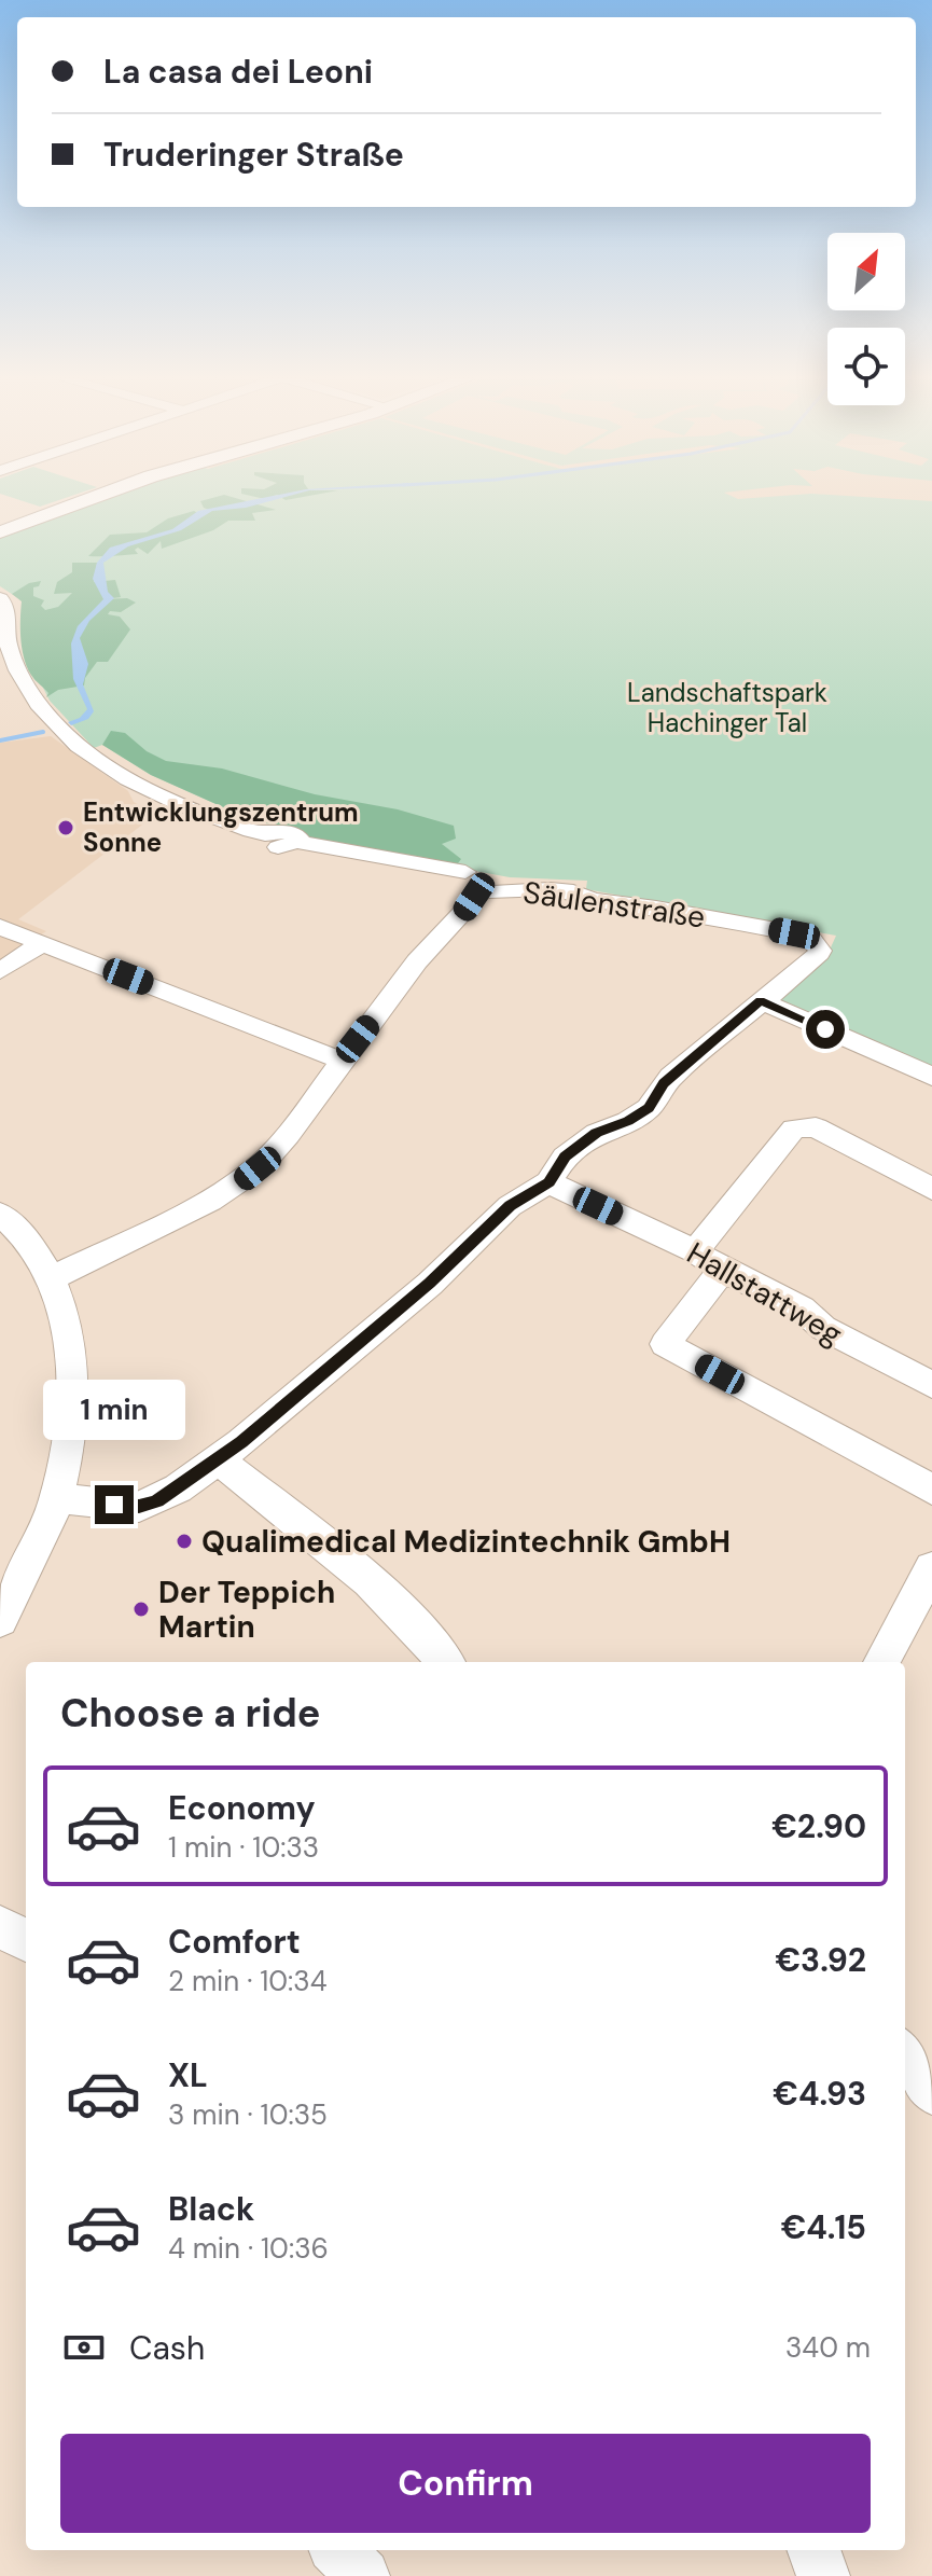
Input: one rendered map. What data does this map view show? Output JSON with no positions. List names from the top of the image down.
{
  "streets": {
    "street": ["Säulenstraße", "Hallstattweg"]
  },
  "parks": ["Landschaftspark Hachinger Tal"],
  "places": ["Entwicklungszentrum Sonne", "Qualimedical Medizintechnik GmbH", "Der Teppich Martin"],
  "north": "top right",
  "page": {
    "banner": ["La casa dei Leoni", "Truderinger Straße"],
    "bubble": "1 min",
    "heading": "Choose a ride",
    "list": [
      {
        "name": "Economy",
        "note": "1 min · 10:33",
        "value": "€2.90"
      },
      {
        "name": "Comfort",
        "note": "2 min · 10:34",
        "value": "€3.92"
      },
      {
        "name": "XL",
        "note": "3 min · 10:35",
        "value": "€4.93"
      },
      {
        "name": "Black",
        "note": "4 min · 10:36",
        "value": "€4.15"
      }
    ],
    "pay": ["Cash", "340 m"],
    "buttons": "Confirm"
  }
}
